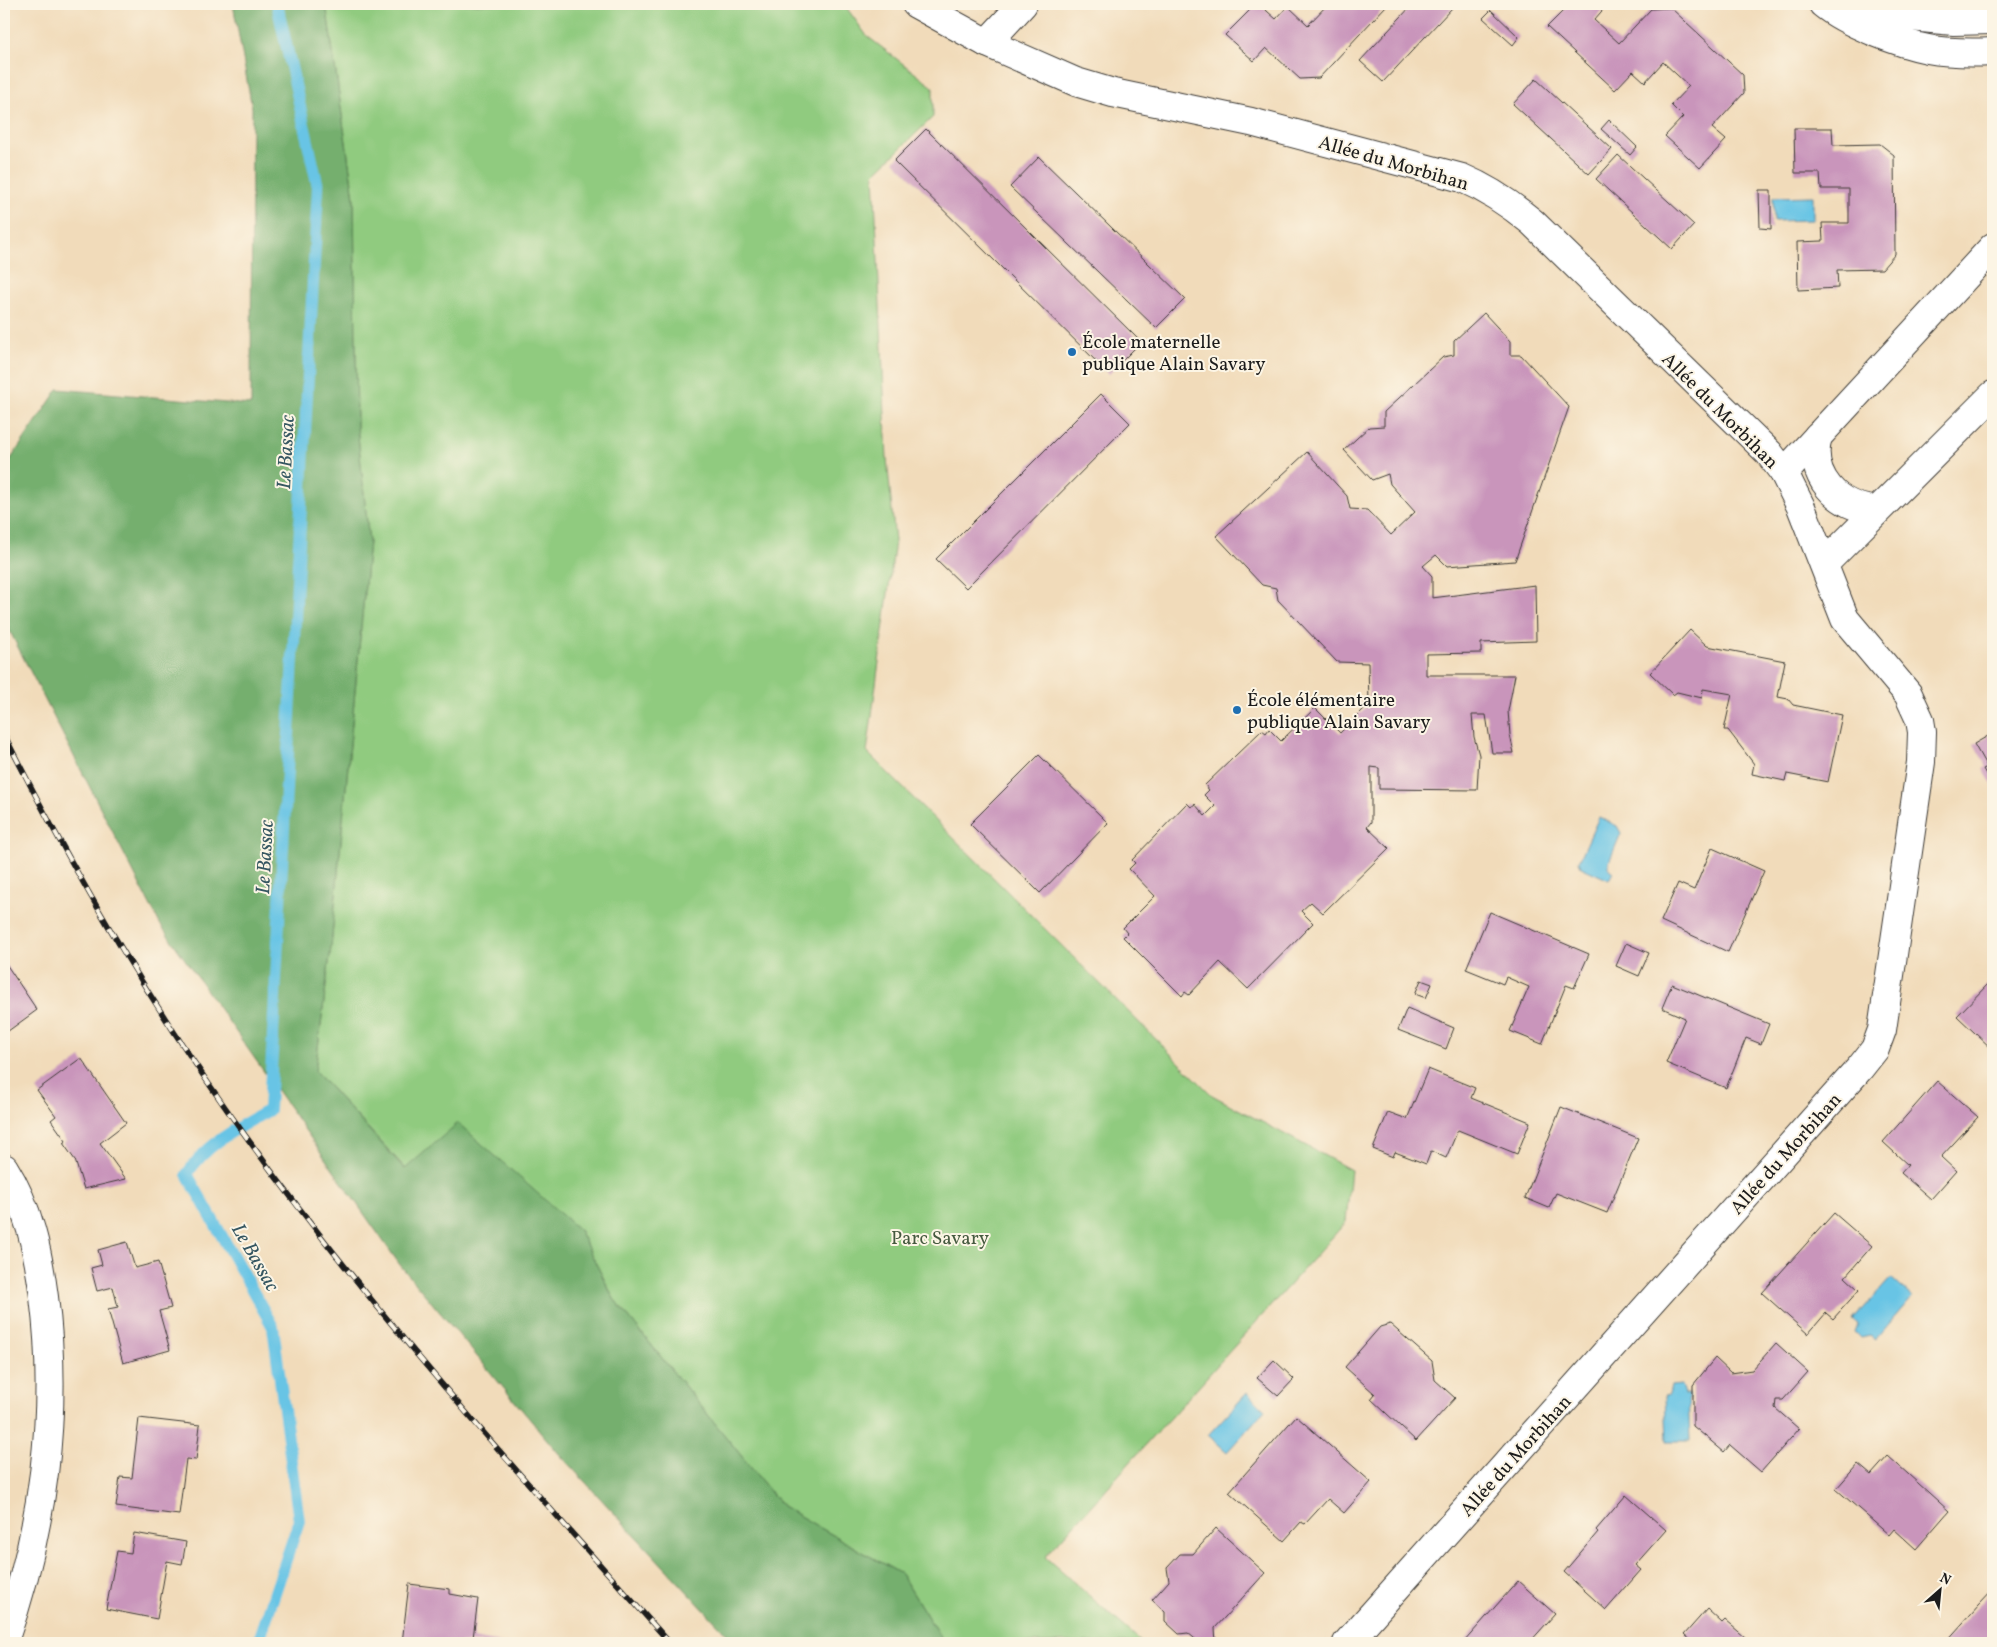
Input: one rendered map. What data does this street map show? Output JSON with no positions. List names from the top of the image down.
{
  "streets": {
    "street": ["Allée du Morbihan"]
  },
  "water": ["Le Bassac"],
  "parks": ["Parc Savary"],
  "places": ["École maternelle publique Alain Savary", "École élémentaire publique Alain Savary"],
  "north": "top right"
}
